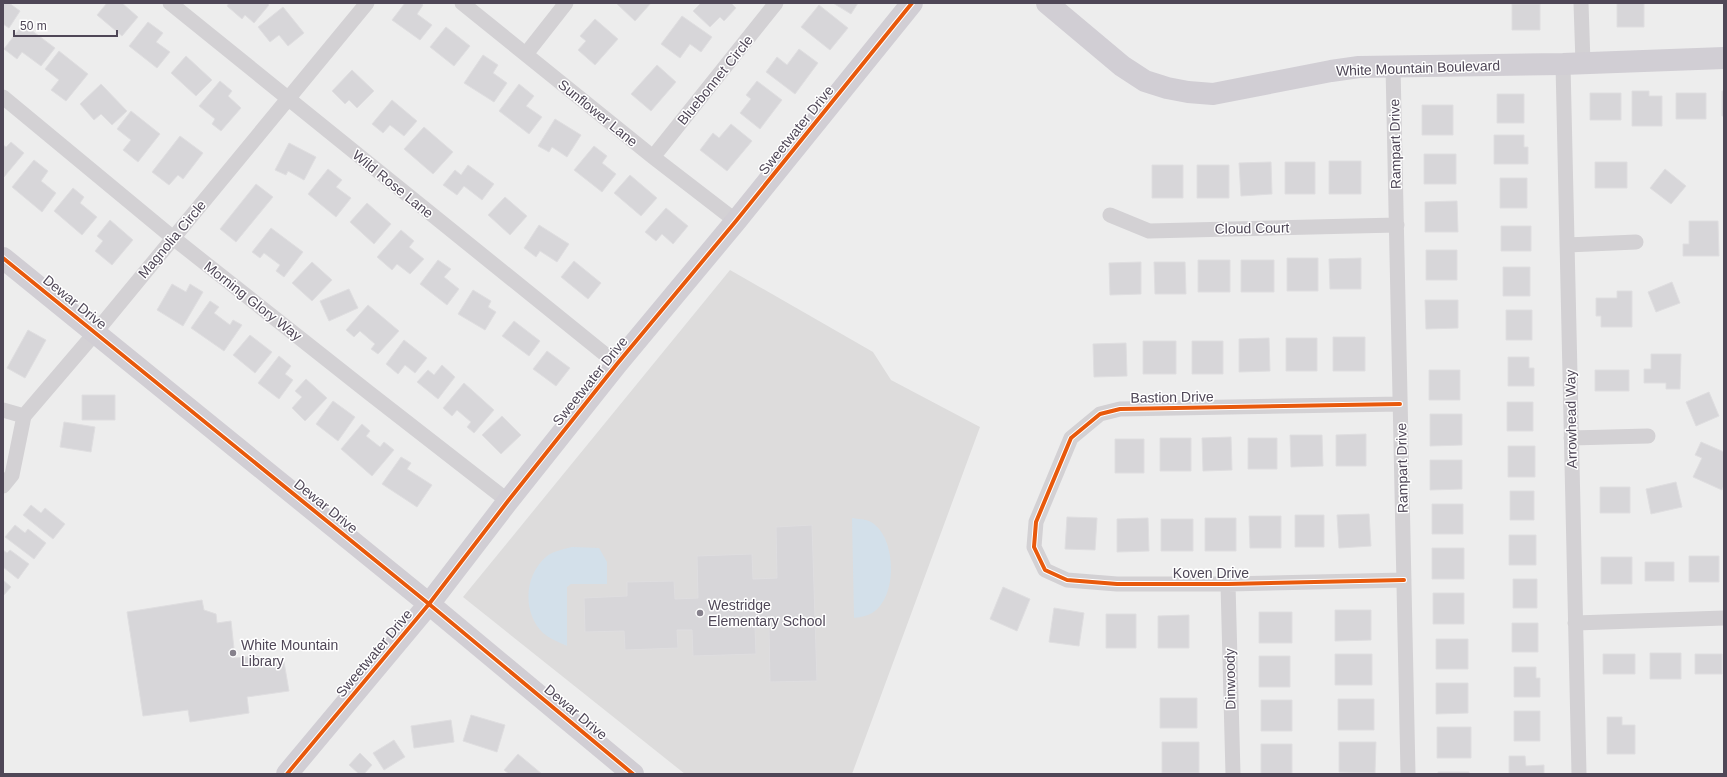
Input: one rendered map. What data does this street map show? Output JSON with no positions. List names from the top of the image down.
{
  "streets": {
    "street": [
      "White Mountain Boulevard",
      "Bluebonnet Circle",
      "Sunflower Lane",
      "Sweetwater Drive",
      "Rampart Drive",
      "Wild Rose Lane",
      "Cloud Court",
      "Magnolia Circle",
      "Morning Glory Way",
      "Dewar Drive",
      "Bastion Drive",
      "Arrowhead Way",
      "Koven Drive",
      "Dinwoody"
    ]
  },
  "crossings": [
    ["White Mountain Boulevard", "Rampart Drive"],
    ["White Mountain Boulevard", "Arrowhead Way"],
    ["Bluebonnet Circle", "Sunflower Lane"],
    ["Sunflower Lane", "Sweetwater Drive"],
    ["Sweetwater Drive", "Wild Rose Lane"],
    ["Sweetwater Drive", "Morning Glory Way"],
    ["Sweetwater Drive", "Dewar Drive"],
    ["Rampart Drive", "Cloud Court"],
    ["Rampart Drive", "Bastion Drive"],
    ["Rampart Drive", "Koven Drive"],
    ["Wild Rose Lane", "Magnolia Circle"],
    ["Magnolia Circle", "Morning Glory Way"],
    ["Magnolia Circle", "Dewar Drive"],
    ["Bastion Drive", "Koven Drive"],
    ["Koven Drive", "Dinwoody"]
  ],
  "places": ["Westridge Elementary School", "White Mountain Library"],
  "scale_bar": "50 m"
}
